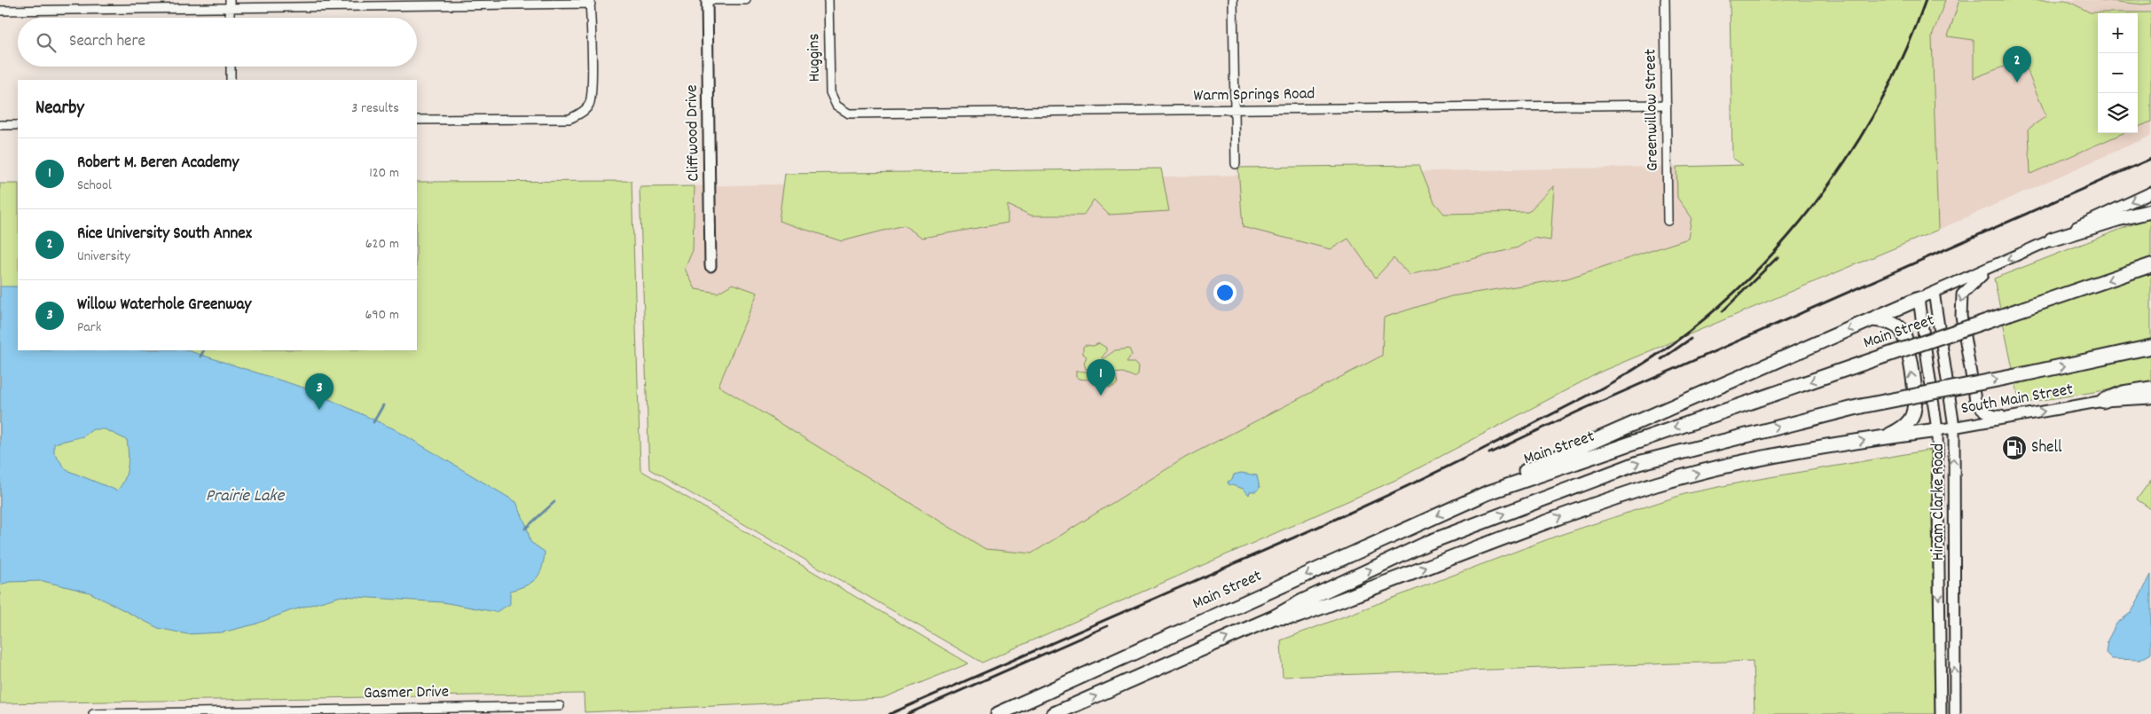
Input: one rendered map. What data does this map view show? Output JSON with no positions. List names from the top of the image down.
{
  "streets": {
    "highway": ["Main Street"],
    "main road": ["Cliffwood Drive", "South Main Street", "Hiram Clarke Road"],
    "street": [
      "Huggins",
      "Warm Springs Road",
      "Greenwillow Street",
      "Gasmer Drive"
    ]
  },
  "crossings": [
    ["Huggins", "Warm Springs Road"],
    ["Warm Springs Road", "Greenwillow Street"],
    ["South Main Street", "Hiram Clarke Road"]
  ],
  "one_way": ["South Main Street"],
  "water": ["Prairie Lake"],
  "places": {
    "fuel station": ["Shell"]
  },
  "page": {
    "map_buttons": ["+", "−"],
    "search": "Search here",
    "pins": ["2", "1", "3"],
    "heading": ["Nearby", "3 results"],
    "list": [
      {
        "mark": "1",
        "name": "Robert M. Beren Academy",
        "note": "School",
        "value": "120 m"
      },
      {
        "mark": "2",
        "name": "Rice University South Annex",
        "note": "University",
        "value": "620 m"
      },
      {
        "mark": "3",
        "name": "Willow Waterhole Greenway",
        "note": "Park",
        "value": "690 m"
      }
    ]
  }
}
